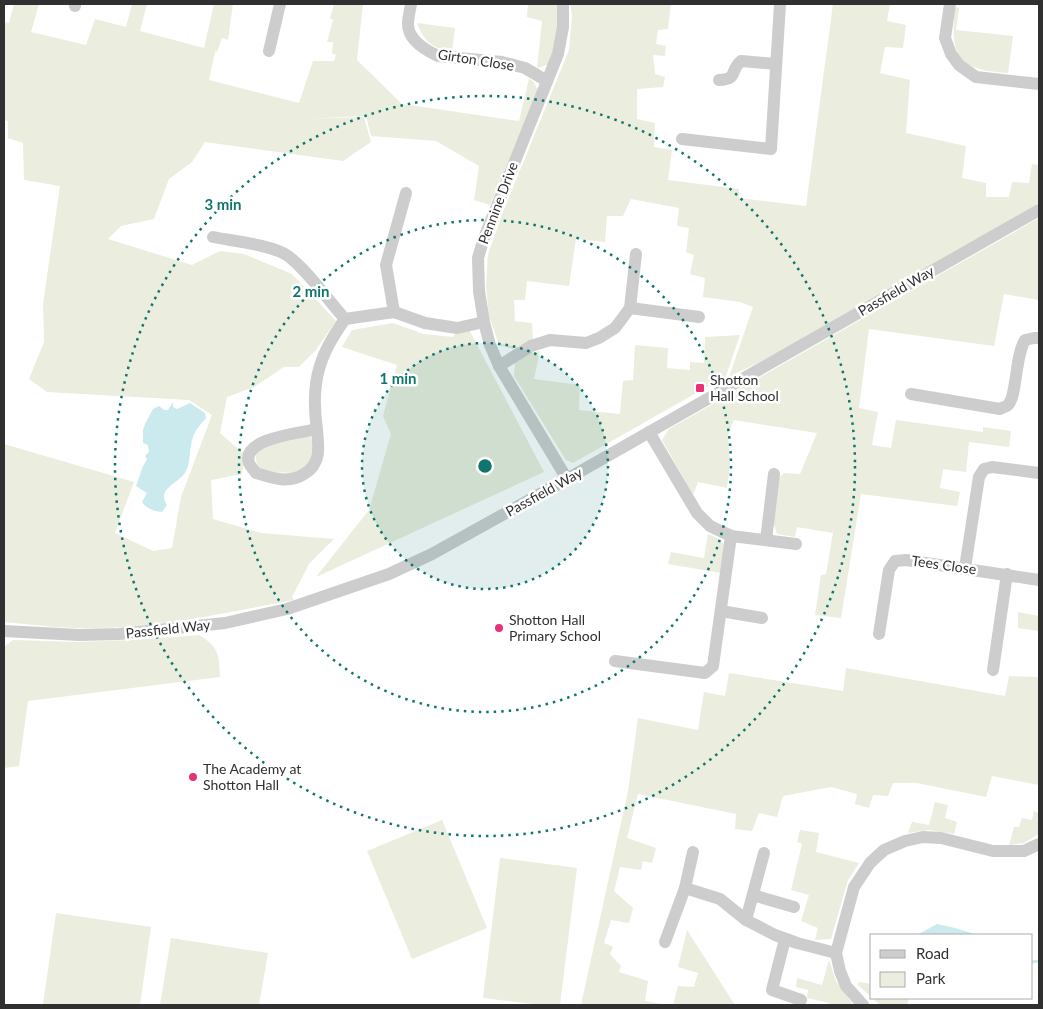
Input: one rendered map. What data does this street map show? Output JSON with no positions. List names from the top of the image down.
{
  "streets": {
    "street": [
      "Girton Close",
      "Pennine Drive",
      "Passfield Way",
      "Tees Close"
    ]
  },
  "crossings": [
    ["Girton Close", "Pennine Drive"],
    ["Pennine Drive", "Passfield Way"]
  ],
  "places": {
    "transit": ["Shotton Hall School"],
    "other": ["Shotton Hall Primary School", "The Academy at Shotton Hall"]
  },
  "legend": ["Road", "Park"],
  "rings": ["3 min", "2 min", "1 min"]
}
